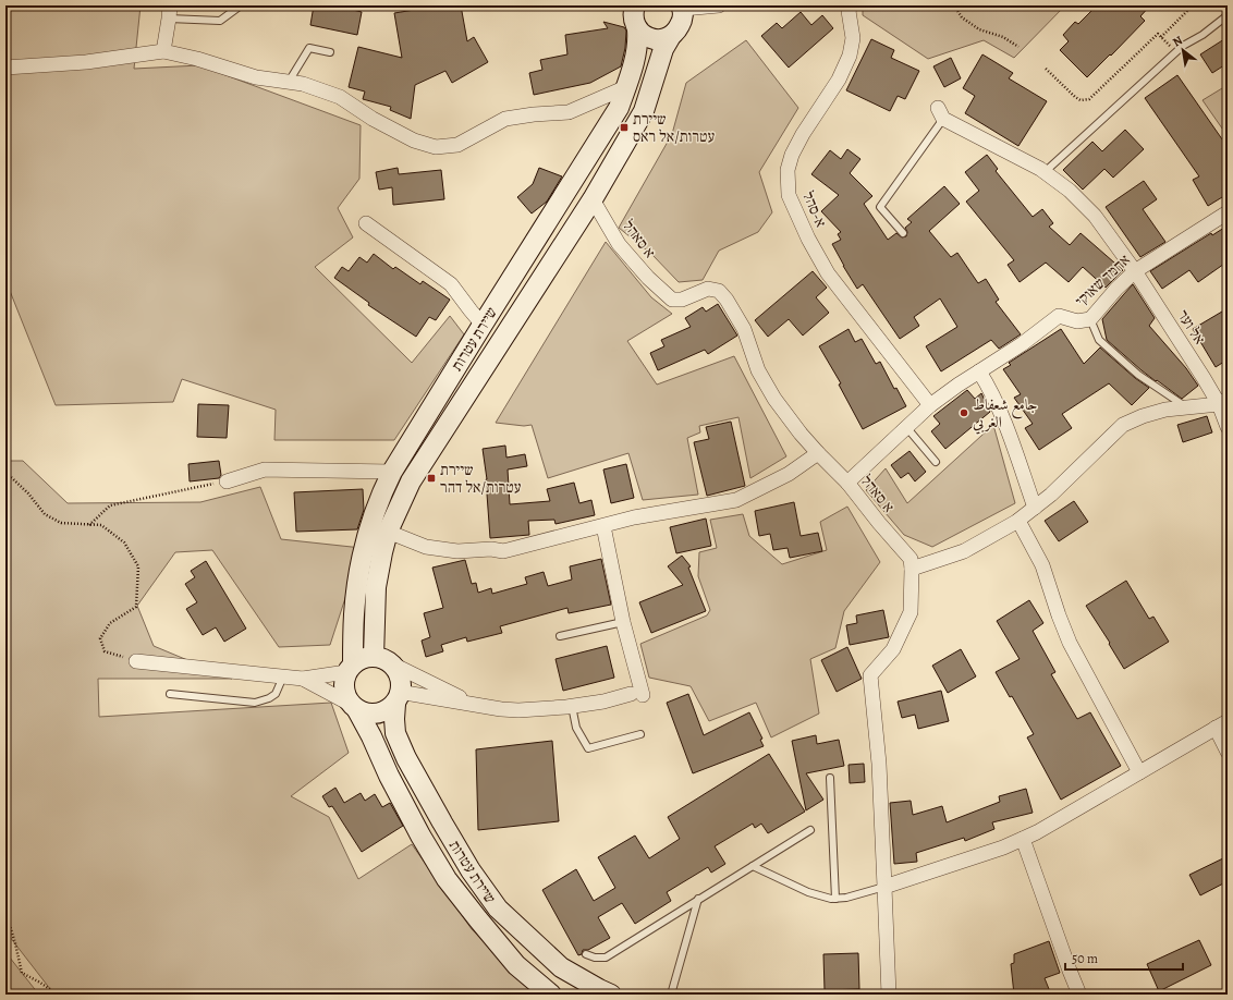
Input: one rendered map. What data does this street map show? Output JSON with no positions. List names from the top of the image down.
{
  "streets": {
    "main road": ["שיירת עטרות"],
    "street": [
      "א-סהל",
      "א סאהל",
      "אחמד שאוקי",
      "אל וער"
    ]
  },
  "crossings": [
    ["א סאהל", "שיירת עטרות"],
    ["אחמד שאוקי", "אל וער"]
  ],
  "places": {
    "transit": ["שיירת עטרות/אל ראס", "שיירת עטרות/אל דהר"],
    "other": ["جامع شعفاط الغربي"]
  },
  "scale_bar": "50 m",
  "north": "top left"
}
